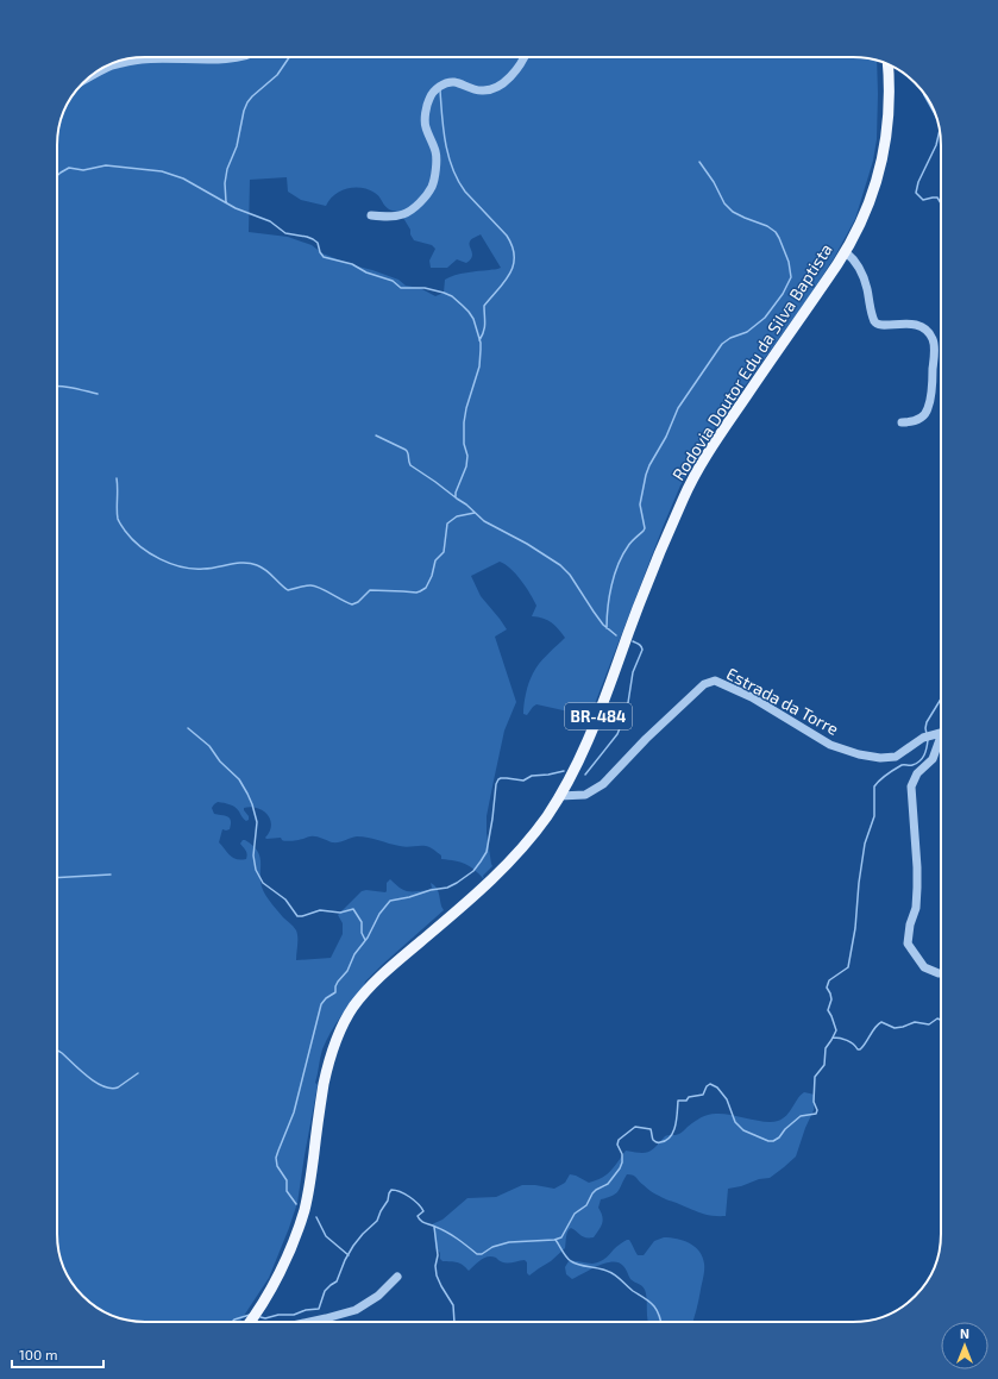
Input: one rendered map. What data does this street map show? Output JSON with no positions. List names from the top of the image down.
{
  "streets": {
    "main road": ["Rodovia Doutor Edu da Silva Baptista", "BR-484"],
    "street": ["Estrada da Torre"]
  },
  "crossings": [
    ["Rodovia Doutor Edu da Silva Baptista", "Estrada da Torre"]
  ],
  "scale_bar": "100 m",
  "north": "top"
}
